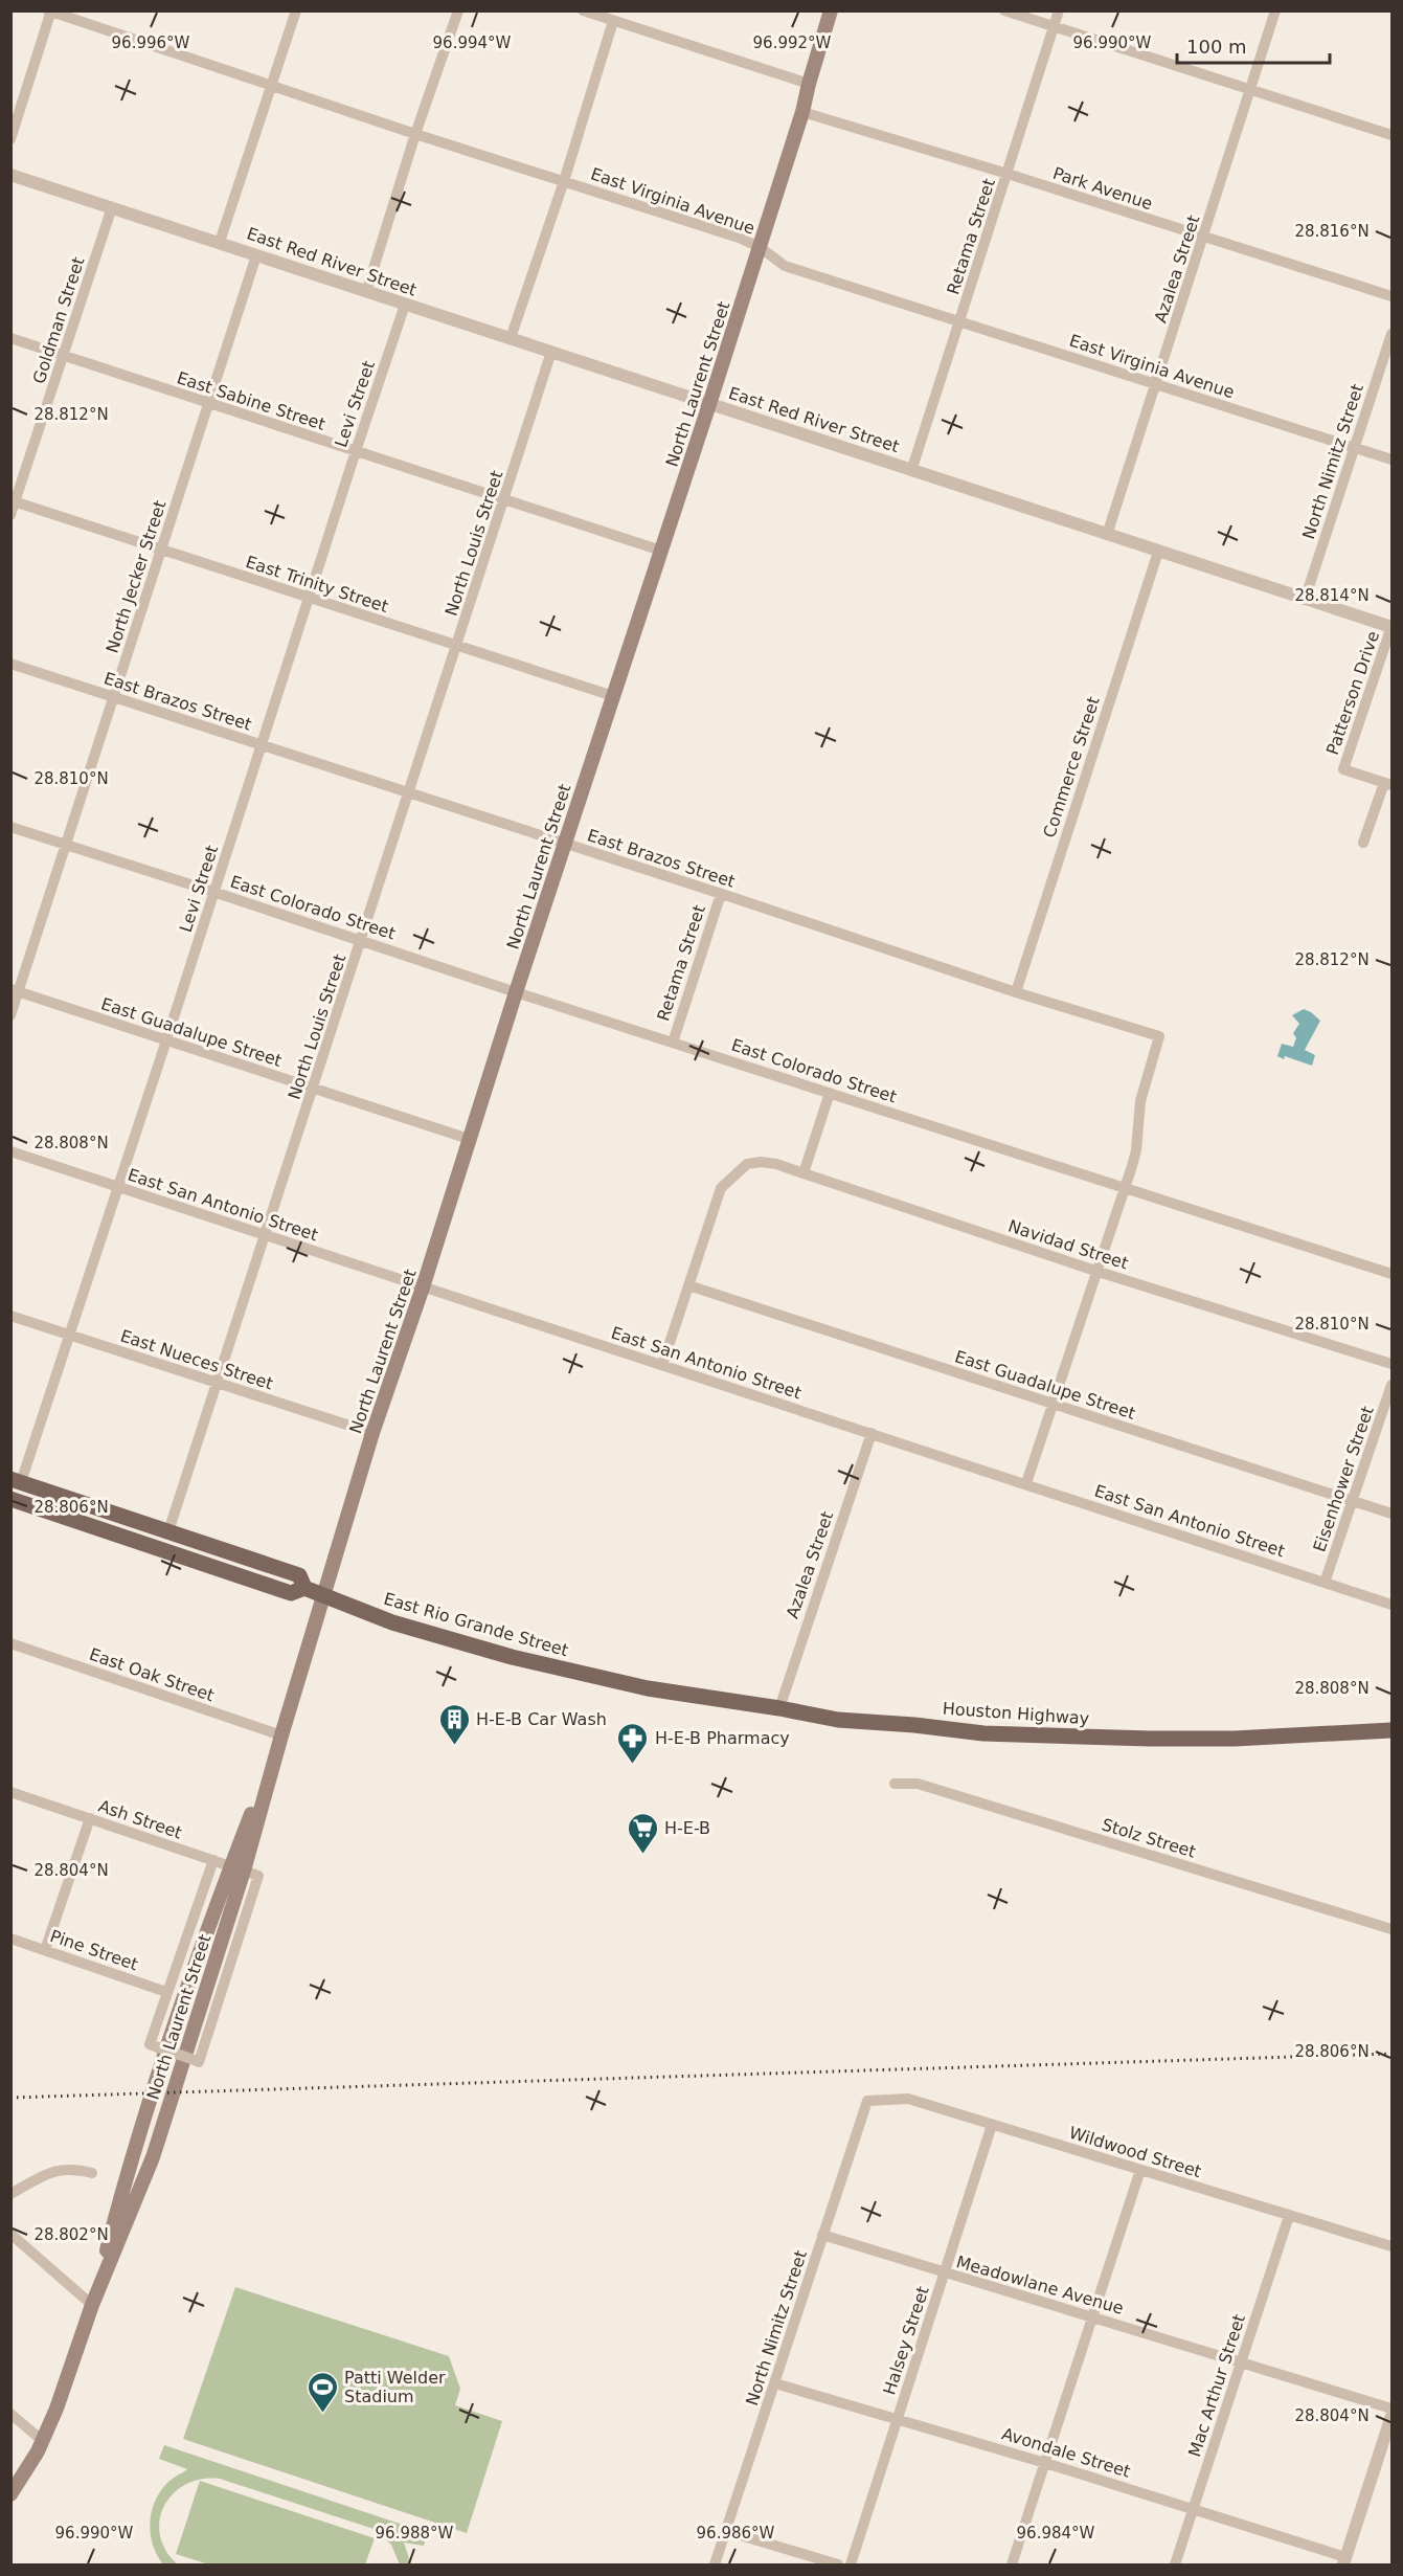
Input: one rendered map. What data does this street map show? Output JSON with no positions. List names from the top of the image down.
{
  "streets": {
    "main road": ["North Laurent Street", "East Rio Grande Street", "Houston Highway"],
    "street": [
      "Park Avenue",
      "East Virginia Avenue",
      "Retama Street",
      "East Red River Street",
      "Azalea Street",
      "Goldman Street",
      "East Sabine Street",
      "Levi Street",
      "North Nimitz Street",
      "North Louis Street",
      "North Jecker Street",
      "East Trinity Street",
      "Patterson Drive",
      "East Brazos Street",
      "Commerce Street",
      "East Colorado Street",
      "East Guadalupe Street",
      "East San Antonio Street",
      "Navidad Street",
      "East Nueces Street",
      "Eisenhower Street",
      "East Oak Street",
      "Ash Street",
      "Stolz Street",
      "Pine Street",
      "Wildwood Street",
      "Meadowlane Avenue",
      "Halsey Street",
      "Mac Arthur Street",
      "Avondale Street"
    ]
  },
  "crossings": [
    ["Park Avenue", "Retama Street"],
    ["Park Avenue", "Azalea Street"],
    ["Park Avenue", "North Laurent Street"],
    ["East Virginia Avenue", "Retama Street"],
    ["East Virginia Avenue", "Azalea Street"],
    ["East Virginia Avenue", "North Laurent Street"],
    ["East Virginia Avenue", "North Nimitz Street"],
    ["Retama Street", "East Red River Street"],
    ["Retama Street", "East Brazos Street"],
    ["Retama Street", "East Colorado Street"],
    ["East Red River Street", "Azalea Street"],
    ["East Red River Street", "Goldman Street"],
    ["East Red River Street", "North Laurent Street"],
    ["East Red River Street", "Levi Street"],
    ["East Red River Street", "North Nimitz Street"],
    ["East Red River Street", "North Louis Street"],
    ["East Red River Street", "North Jecker Street"],
    ["East Red River Street", "Patterson Drive"],
    ["East Red River Street", "Commerce Street"],
    ["Azalea Street", "East San Antonio Street"],
    ["Azalea Street", "Houston Highway"],
    ["Goldman Street", "East Sabine Street"],
    ["Goldman Street", "East Trinity Street"],
    ["North Laurent Street", "East Sabine Street"],
    ["North Laurent Street", "East Trinity Street"],
    ["North Laurent Street", "East Brazos Street"],
    ["North Laurent Street", "East Colorado Street"],
    ["North Laurent Street", "East Guadalupe Street"],
    ["North Laurent Street", "East San Antonio Street"],
    ["North Laurent Street", "East Nueces Street"],
    ["North Laurent Street", "East Rio Grande Street"],
    ["North Laurent Street", "East Oak Street"],
    ["North Laurent Street", "Ash Street"],
    ["East Sabine Street", "Levi Street"],
    ["East Sabine Street", "North Louis Street"],
    ["East Sabine Street", "North Jecker Street"],
    ["Levi Street", "East Trinity Street"],
    ["Levi Street", "East Brazos Street"],
    ["Levi Street", "East Colorado Street"],
    ["Levi Street", "East Guadalupe Street"],
    ["Levi Street", "East San Antonio Street"],
    ["Levi Street", "East Nueces Street"],
    ["Levi Street", "East Rio Grande Street"],
    ["North Nimitz Street", "Wildwood Street"],
    ["North Nimitz Street", "Meadowlane Avenue"],
    ["North Nimitz Street", "Avondale Street"],
    ["North Louis Street", "East Trinity Street"],
    ["North Louis Street", "East Brazos Street"],
    ["North Louis Street", "East Colorado Street"],
    ["North Louis Street", "East Guadalupe Street"],
    ["North Louis Street", "East San Antonio Street"],
    ["North Louis Street", "East Nueces Street"],
    ["North Louis Street", "East Rio Grande Street"],
    ["North Jecker Street", "East Trinity Street"],
    ["North Jecker Street", "East Brazos Street"],
    ["North Jecker Street", "East Colorado Street"],
    ["North Jecker Street", "East Guadalupe Street"],
    ["East Brazos Street", "Commerce Street"],
    ["East Brazos Street", "East Colorado Street"],
    ["East Guadalupe Street", "Navidad Street"],
    ["East Guadalupe Street", "Eisenhower Street"],
    ["East San Antonio Street", "Eisenhower Street"],
    ["East Rio Grande Street", "Houston Highway"],
    ["Ash Street", "Pine Street"],
    ["Wildwood Street", "Halsey Street"],
    ["Wildwood Street", "Mac Arthur Street"],
    ["Meadowlane Avenue", "Halsey Street"],
    ["Meadowlane Avenue", "Mac Arthur Street"],
    ["Halsey Street", "Avondale Street"],
    ["Mac Arthur Street", "Avondale Street"]
  ],
  "places": {
    "building": ["H-E-B Car Wash"],
    "pharmacy": ["H-E-B Pharmacy"],
    "supermarket": ["H-E-B"],
    "sports": ["Patti Welder Stadium"]
  },
  "scale_bar": "100 m",
  "coordinates": [
    "96.996°W",
    "96.994°W",
    "96.992°W",
    "96.990°W",
    "28.816°N",
    "28.812°N",
    "28.814°N",
    "28.810°N",
    "28.808°N",
    "28.806°N",
    "28.804°N",
    "28.802°N",
    "96.988°W",
    "96.986°W",
    "96.984°W"
  ]
}
